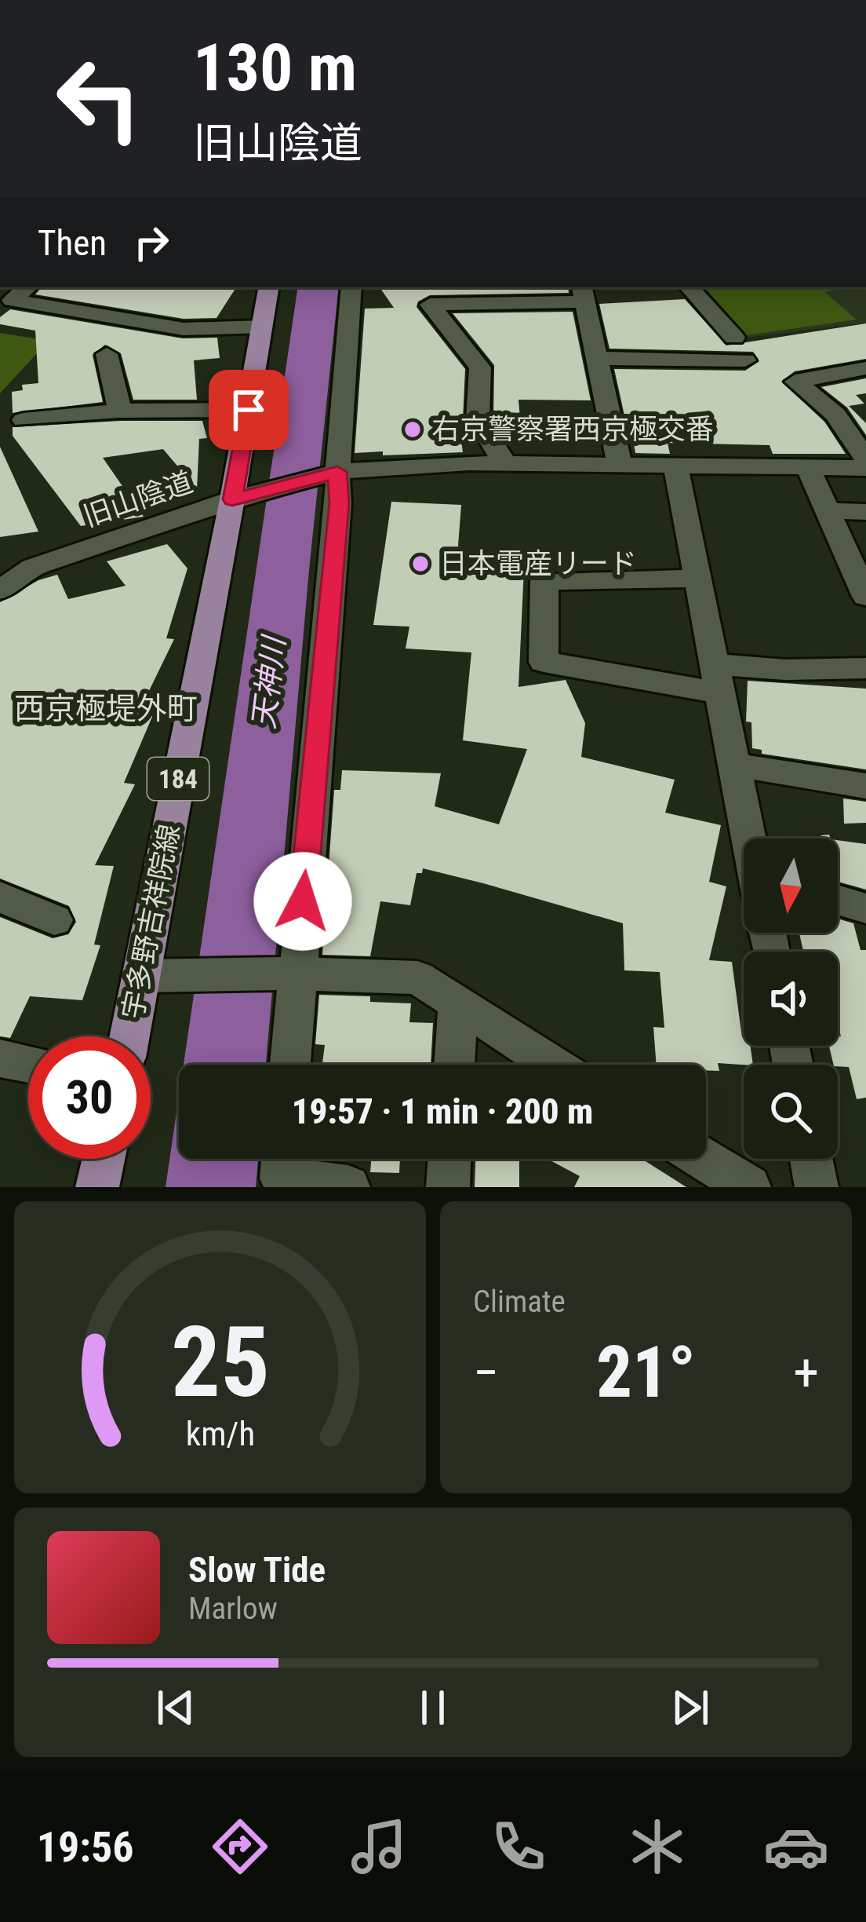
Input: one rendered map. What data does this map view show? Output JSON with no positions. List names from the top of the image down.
{
  "streets": {
    "main road": ["184", "宇多野吉祥院線"],
    "street": ["旧山陰道"]
  },
  "crossings": [
    ["旧山陰道", "宇多野吉祥院線"]
  ],
  "districts": ["西京極堤外町"],
  "water": ["天神川"],
  "places": ["右京警察署西京極交番", "日本電産リード"],
  "north": "bottom",
  "page": {
    "turn": ["130 m", "旧山陰道"],
    "then": "Then",
    "limit": "30",
    "trip": "19:57 · 1 min · 200 m",
    "tile": "Climate",
    "heat": ["−", "21°", "+"],
    "song": ["Slow Tide", "Marlow"],
    "tabs": "19:56",
    "gauge": ["25", "km/h"]
  }
}
